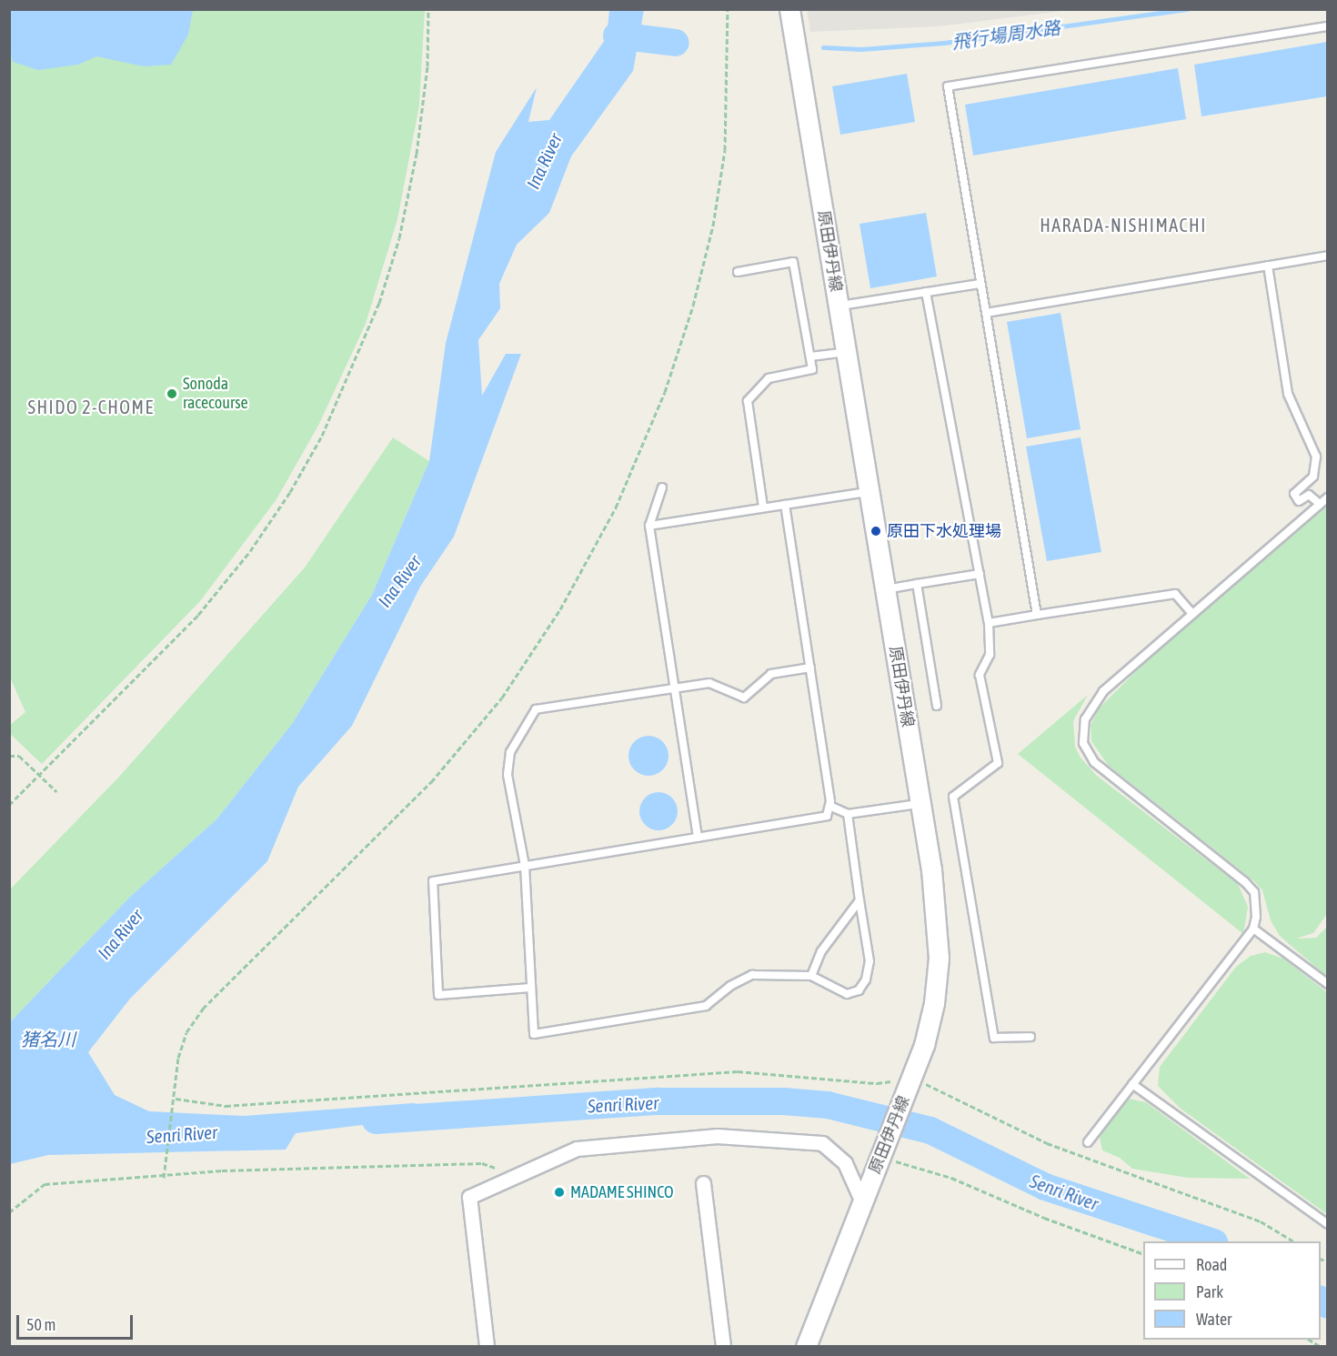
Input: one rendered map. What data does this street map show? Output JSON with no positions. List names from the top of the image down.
{
  "streets": {
    "street": ["原田伊丹線"]
  },
  "districts": ["HARADA-NISHIMACHI", "SHIDO 2-CHOME"],
  "water": [
    "飛行場周水路",
    "Ina River",
    "猪名川",
    "Senri River"
  ],
  "places": ["Sonoda racecourse", "原田下水処理場", "MADAME SHINCO"],
  "legend": ["Road", "Park", "Water"],
  "scale_bar": "50 m"
}
